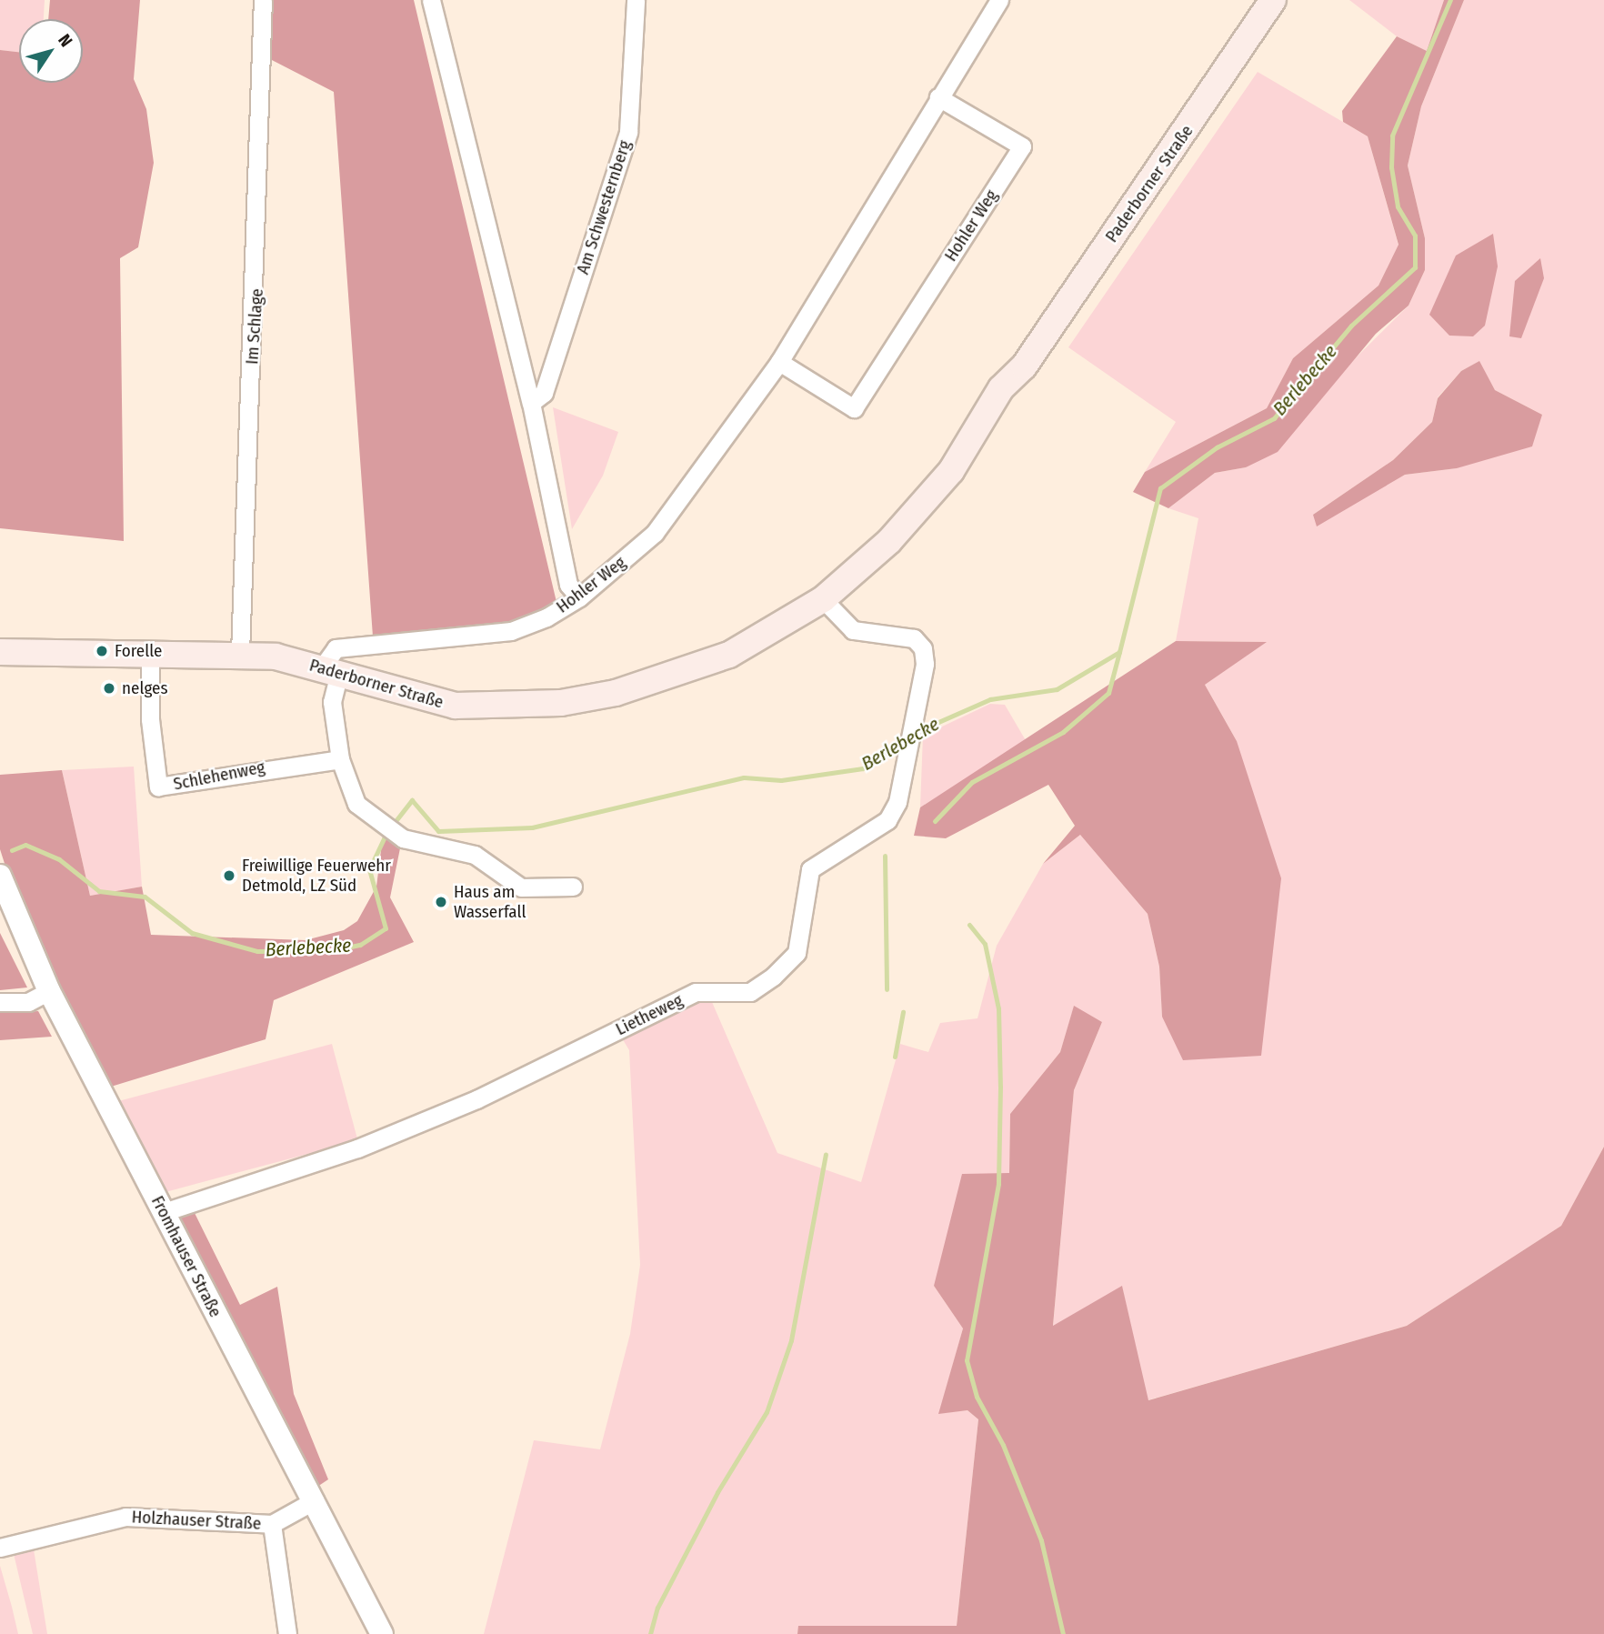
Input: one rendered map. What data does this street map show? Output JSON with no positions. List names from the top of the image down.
{
  "streets": {
    "main road": ["Paderborner Straße"],
    "street": [
      "Am Schwesternberg",
      "Hohler Weg",
      "Im Schlage",
      "Schlehenweg",
      "Lietheweg",
      "Fromhauser Straße",
      "Holzhauser Straße"
    ]
  },
  "crossings": [
    ["Paderborner Straße", "Hohler Weg"],
    ["Paderborner Straße", "Im Schlage"],
    ["Paderborner Straße", "Schlehenweg"],
    ["Paderborner Straße", "Lietheweg"],
    ["Lietheweg", "Fromhauser Straße"],
    ["Fromhauser Straße", "Holzhauser Straße"]
  ],
  "water": ["Berlebecke"],
  "places": [
    "Forelle",
    "nelges",
    "Freiwillige Feuerwehr Detmold, LZ Süd",
    "Haus am Wasserfall"
  ],
  "north": "top right"
}
